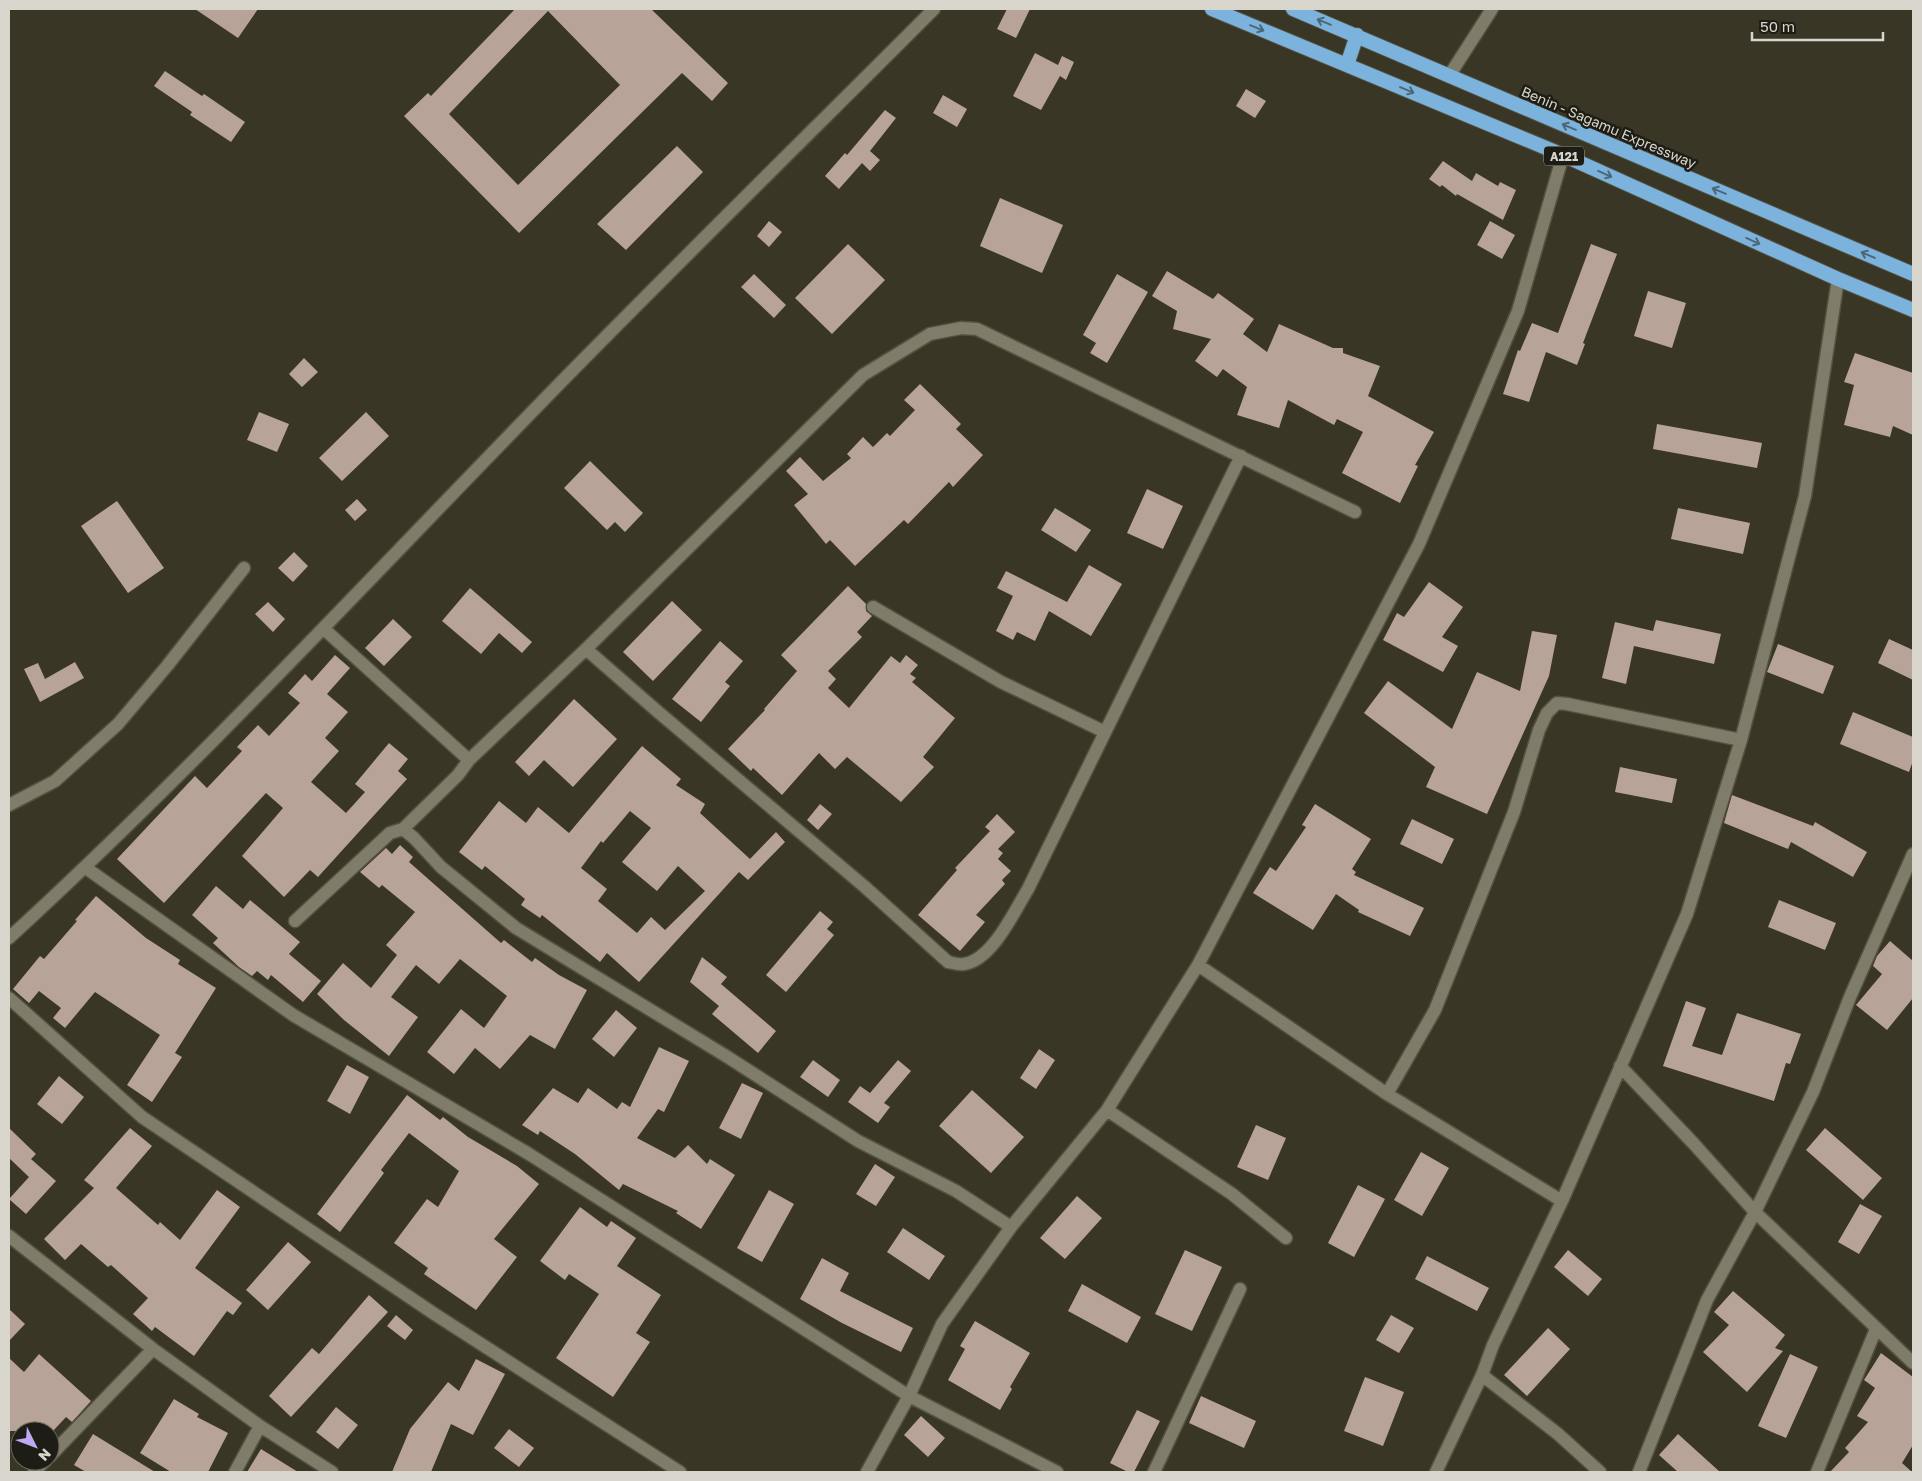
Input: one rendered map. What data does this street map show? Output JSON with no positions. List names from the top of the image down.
{
  "streets": {
    "highway": ["Benin - Sagamu Expressway", "A121"]
  },
  "scale_bar": "50 m",
  "north": "bottom right"
}
